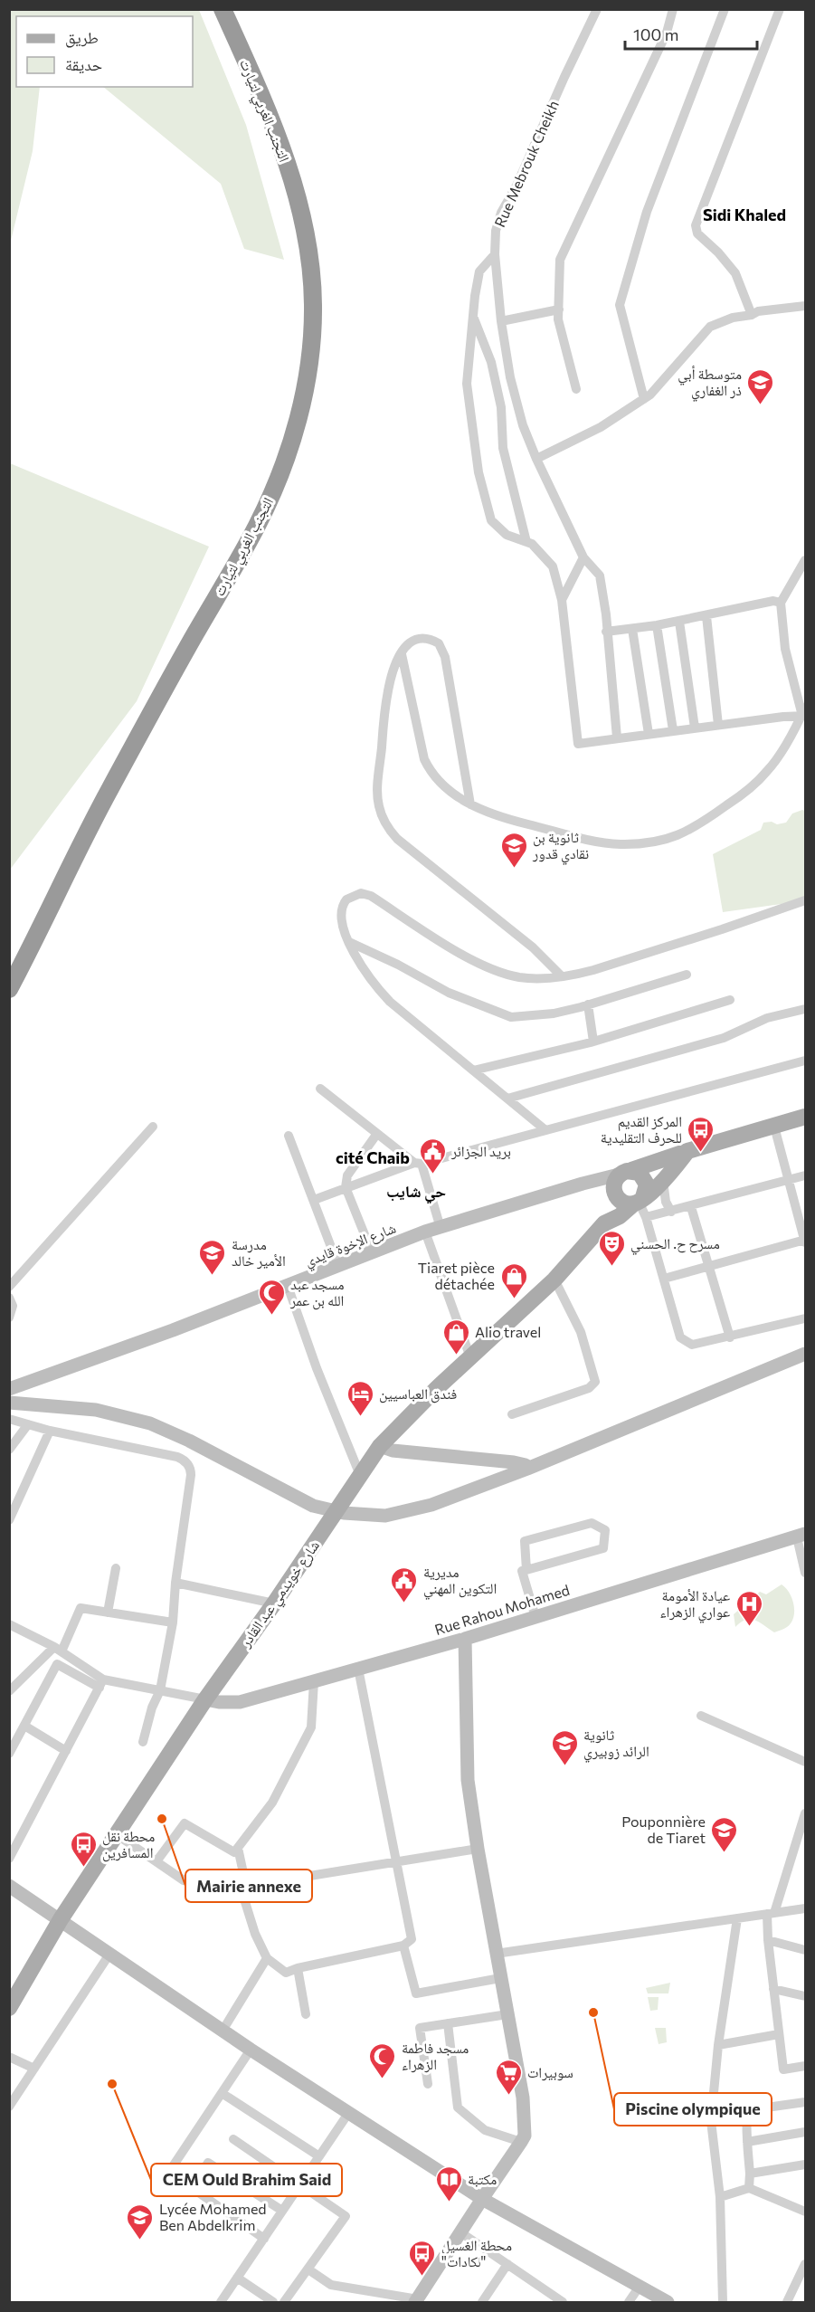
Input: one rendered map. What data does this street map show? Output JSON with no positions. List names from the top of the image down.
{
  "streets": {
    "highway": ["التجنب الغربي لتيارت"],
    "main road": ["شارع خويدمي عبد القادر"],
    "street": ["Rue Mebrouk Cheikh", "شارع الإخوة قايدي", "Rue Rahou Mohamed"]
  },
  "crossings": [
    ["شارع الإخوة قايدي", "شارع خويدمي عبد القادر"],
    ["شارع خويدمي عبد القادر", "Rue Rahou Mohamed"]
  ],
  "districts": ["Sidi Khaled", "cité Chaib", "حي شايب"],
  "places": {
    "school or university": [
      "متوسطة أبي ذر الغفاري",
      "ثانوية بن نقادي قدور",
      "مدرسة الأمير خالد",
      "ثانوية الرائد زوبيري",
      "Pouponnière de Tiaret",
      "Lycée Mohamed Ben Abdelkrim"
    ],
    "bus stop": ["المركز القديم للحرف التقليدية", "محطة نقل المسافرين", "محطة الغسيل \"لكادات\""],
    "public building": ["بريد الجزائر", "مديرية التكوين المهني"],
    "theatre": ["مسرح ح. الحسني"],
    "shop": ["Tiaret pièce détachée", "Alio travel"],
    "mosque": ["مسجد عبد الله بن عمر", "مسجد فاطمة الزهراء"],
    "hotel": ["فندق العباسيين"],
    "hospital": ["عيادة الأمومة عواري الزهراء"],
    "other": ["Mairie annexe", "Piscine olympique", "CEM Ould Brahim Said"],
    "supermarket": ["سوبيرات"],
    "library": ["مكتبة"]
  },
  "legend": ["طريق", "حديقة"],
  "scale_bar": "100 m"
}
